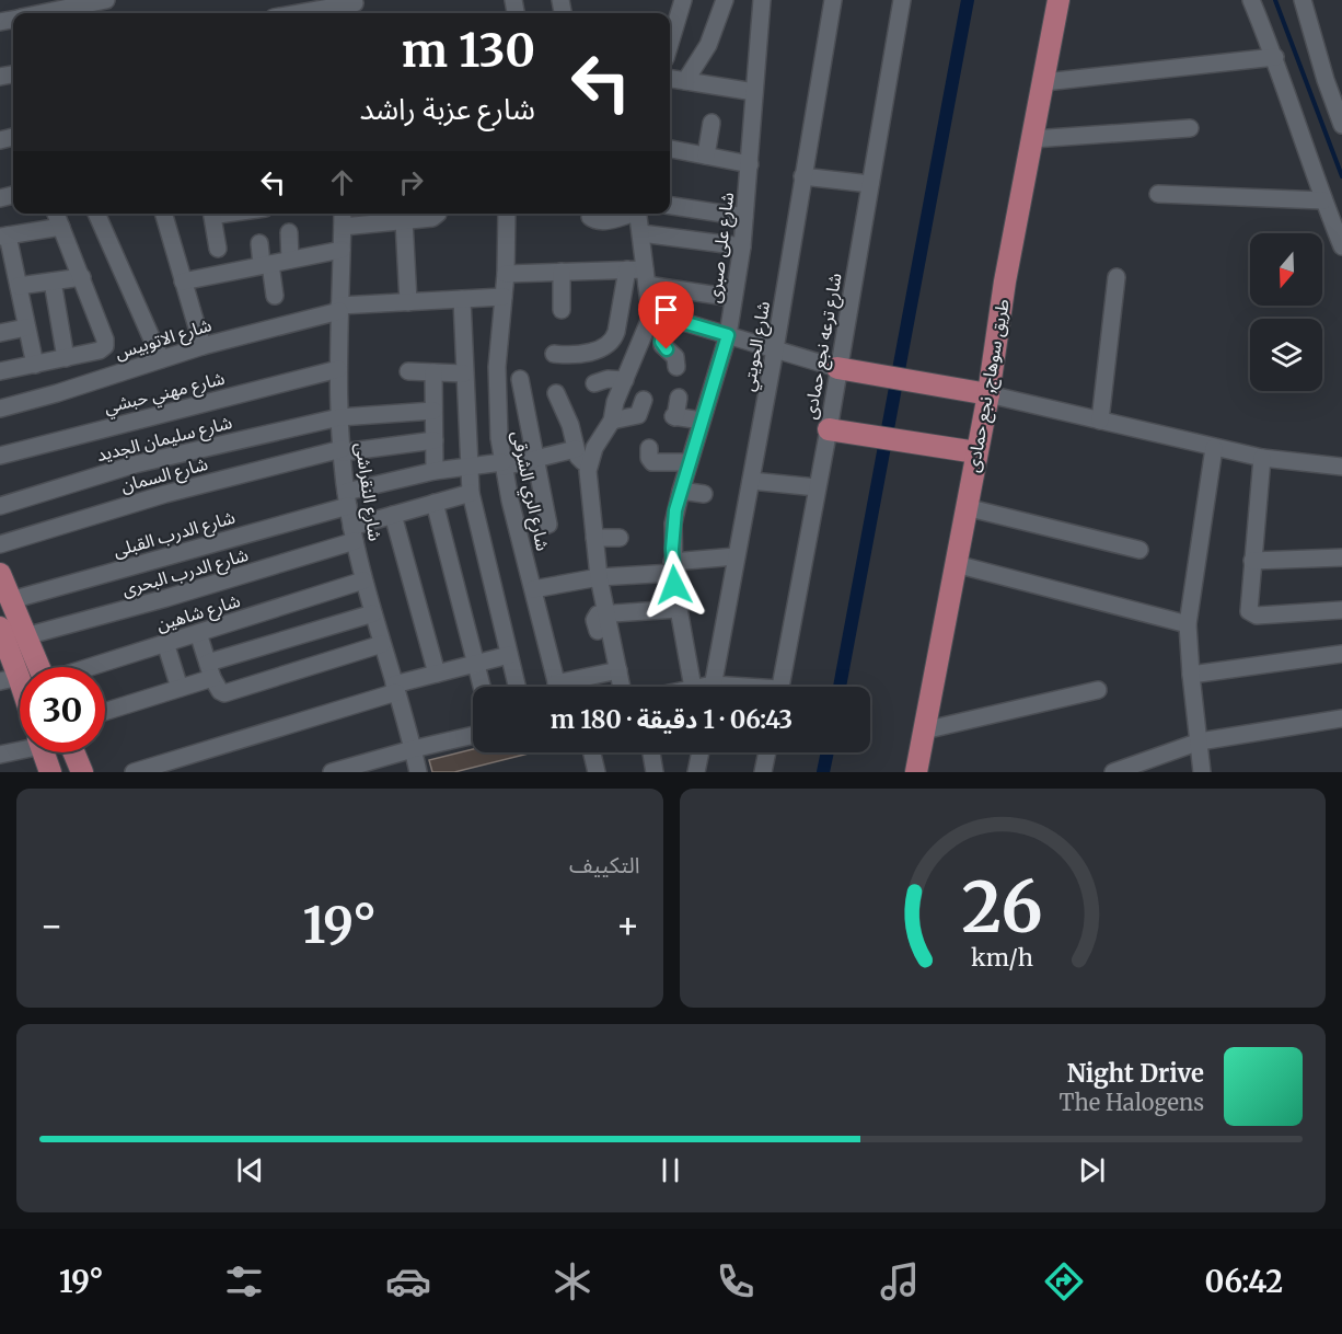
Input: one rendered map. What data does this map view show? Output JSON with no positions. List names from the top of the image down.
{
  "streets": {
    "main road": ["طريق سوهاج, نجع حمادى"],
    "street": [
      "شارع على صبرى",
      "شارع الاتوبيس",
      "شارع الحويتي",
      "شارع ترعه نجع حمادى",
      "شارع مهني حبشي",
      "شارع سليمان الجديد",
      "شارع السمان",
      "شارع الري الشرقى",
      "شارع النقراشى",
      "شارع الدرب القبلى",
      "شارع الدرب البحرى",
      "شارع شاهين"
    ]
  },
  "crossings": [
    ["شارع الاتوبيس", "شارع الري الشرقى"],
    ["شارع الاتوبيس", "شارع النقراشى"],
    ["شارع مهني حبشي", "شارع النقراشى"],
    ["شارع سليمان الجديد", "شارع النقراشى"],
    ["شارع السمان", "شارع النقراشى"],
    ["شارع الري الشرقى", "شارع الدرب القبلى"],
    ["شارع النقراشى", "شارع الدرب القبلى"],
    ["شارع النقراشى", "شارع الدرب البحرى"],
    ["شارع النقراشى", "شارع شاهين"]
  ],
  "north": "bottom",
  "page": {
    "turn": ["130 m", "شارع عزبة راشد"],
    "limit": "30",
    "trip": "06:43 · 1 دقيقة · 180 m",
    "tile": "التكييف",
    "heat": ["−", "19°", "+"],
    "song": ["Night Drive", "The Halogens"],
    "tabs": ["06:42", "19°"],
    "gauge": ["26", "km/h"]
  }
}
